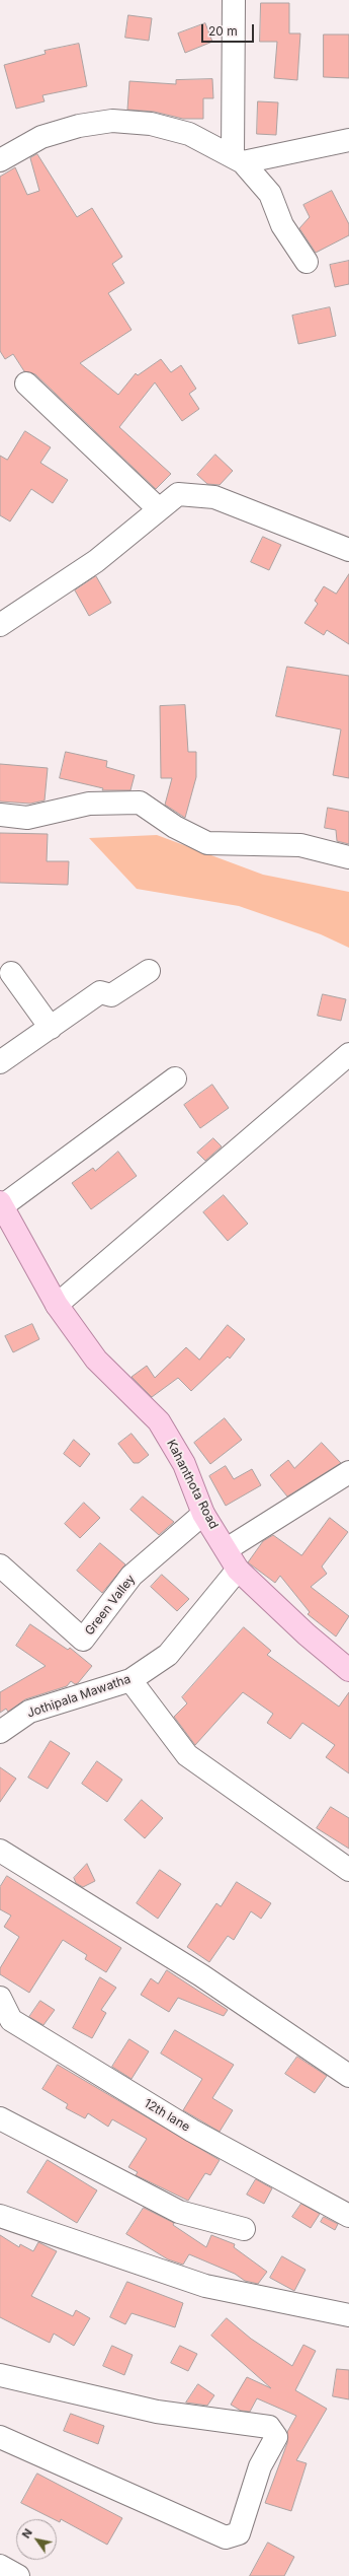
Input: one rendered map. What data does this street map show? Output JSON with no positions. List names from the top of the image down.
{
  "streets": {
    "main road": ["Kahanthota Road"],
    "street": ["Green Valley", "Jothipala Mawatha", "12th lane"]
  },
  "crossings": [
    ["Kahanthota Road", "Green Valley"],
    ["Kahanthota Road", "Jothipala Mawatha"]
  ],
  "scale_bar": "20 m",
  "north": "top left"
}
